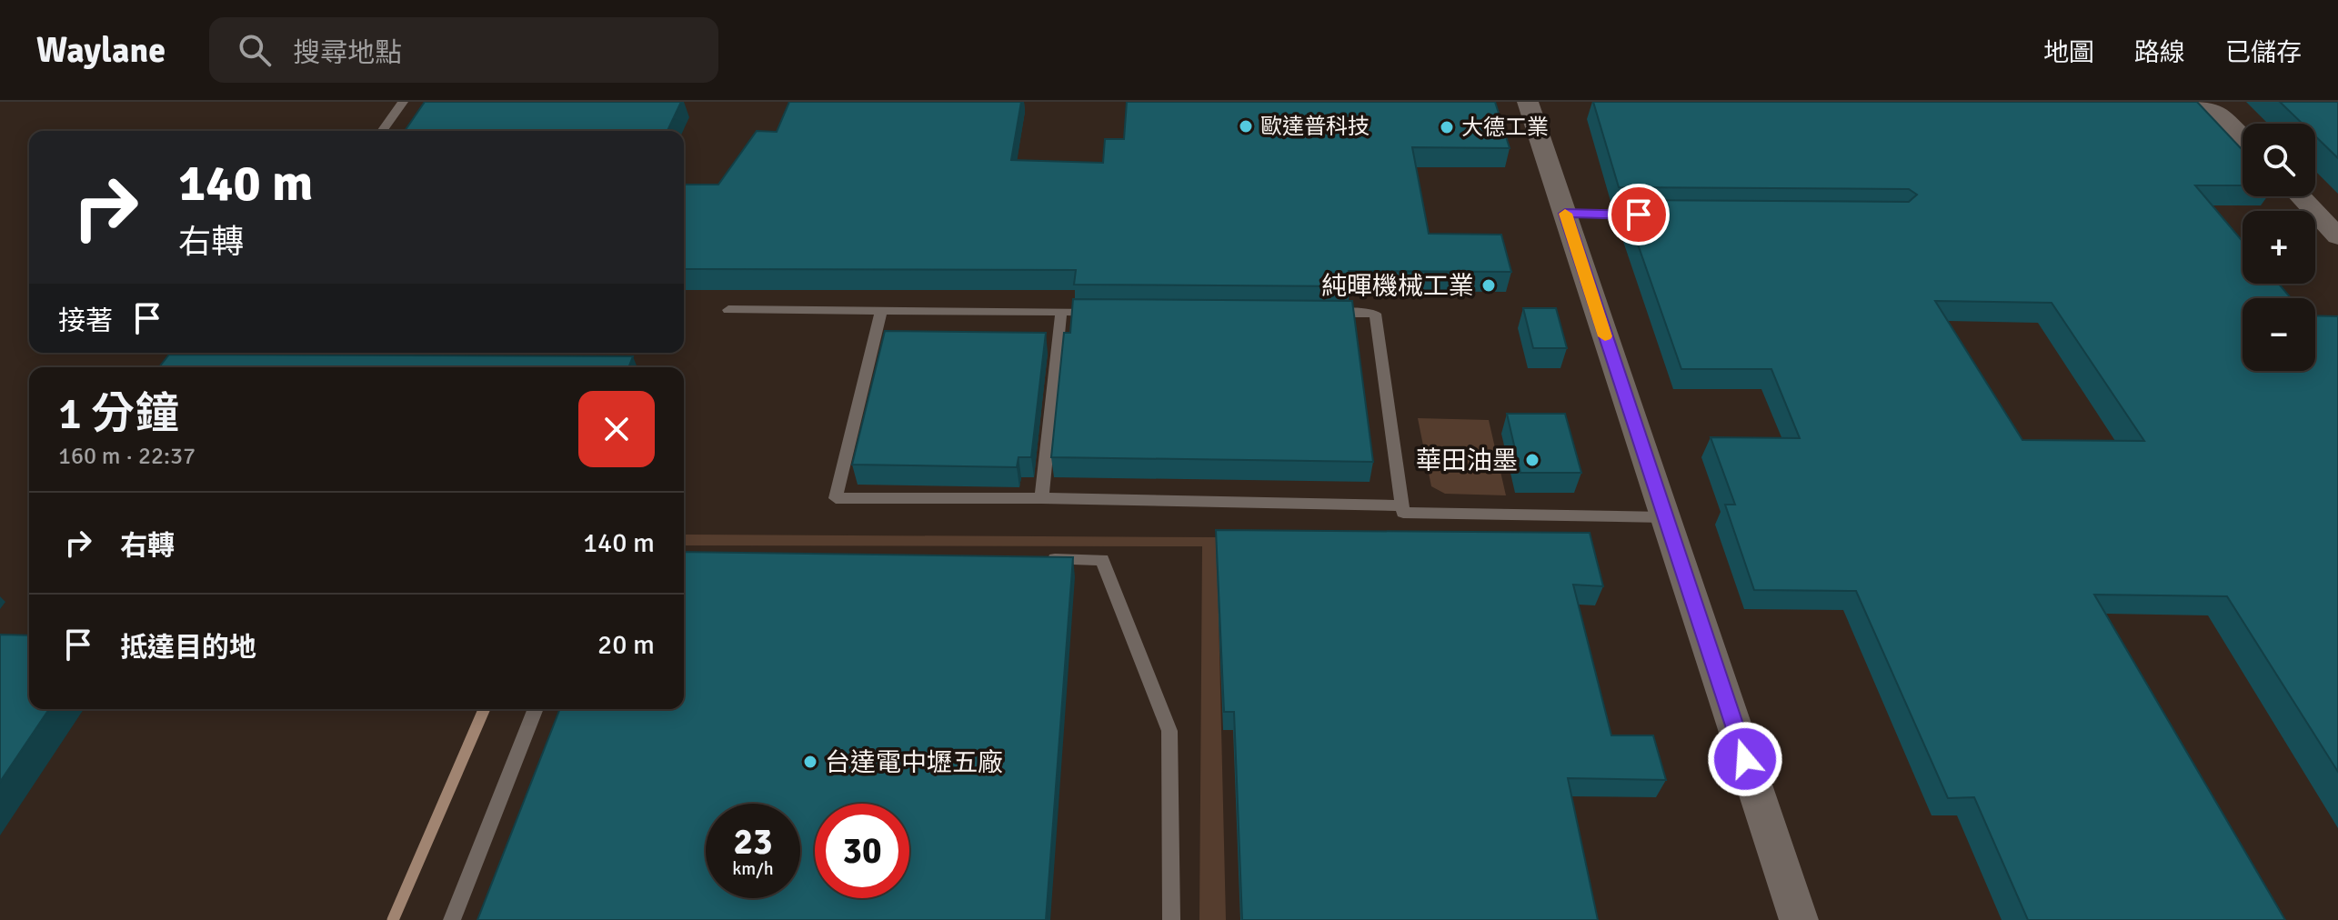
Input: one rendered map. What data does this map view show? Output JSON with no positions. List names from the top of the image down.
{
  "places": [
    "歐達普科技",
    "大德工業",
    "純暉機械工業",
    "華田油墨",
    "台達電中壢五廠"
  ],
  "page": {
    "header": "Waylane",
    "search": "搜尋地點",
    "nav": ["地圖", "路線", "已儲存"],
    "map_buttons": ["+", "−"],
    "turn": ["140 m", "右轉"],
    "then": "接著",
    "heading": ["1 分鐘", "160 m · 22:37"],
    "list": [
      {
        "name": "右轉",
        "value": "140 m"
      },
      {
        "name": "抵達目的地",
        "value": "20 m"
      }
    ],
    "speed": "23 km/h",
    "limit": "30"
  }
}
